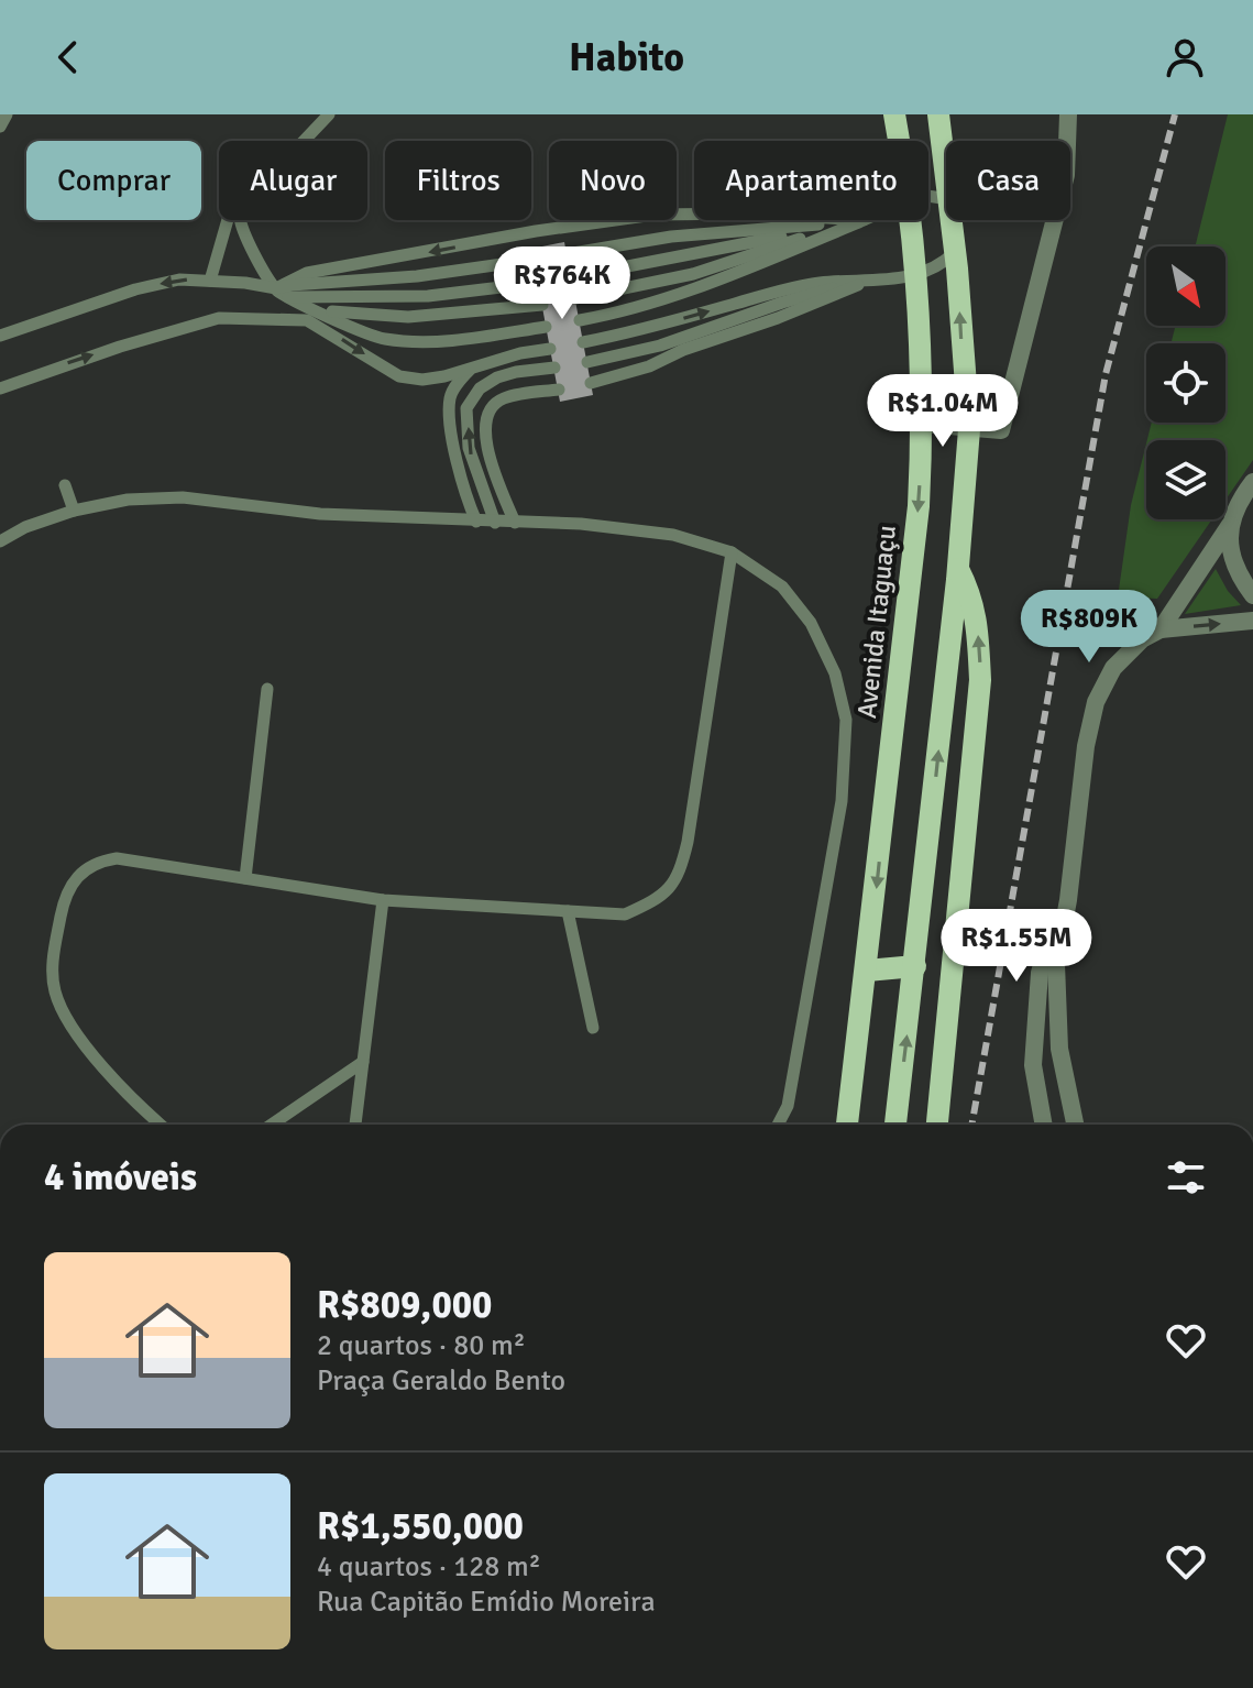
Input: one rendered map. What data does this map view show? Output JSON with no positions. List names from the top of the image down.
{
  "streets": {
    "main road": ["Avenida Itaguaçu"]
  },
  "north": "bottom right",
  "page": {
    "header": "Habito",
    "chip": [
      "Comprar",
      "Alugar",
      "Filtros",
      "Novo",
      "Apartamento",
      "Casa"
    ],
    "price": [
      "R$764K",
      "R$1.04M",
      "R$809K",
      "R$1.55M"
    ],
    "heading": "4 imóveis",
    "list": [
      {
        "name": "R$809,000",
        "note": "2 quartos · 80 m² · Praça Geraldo Bento"
      },
      {
        "name": "R$1,550,000",
        "note": "4 quartos · 128 m² · Rua Capitão Emídio Moreira"
      }
    ]
  }
}
